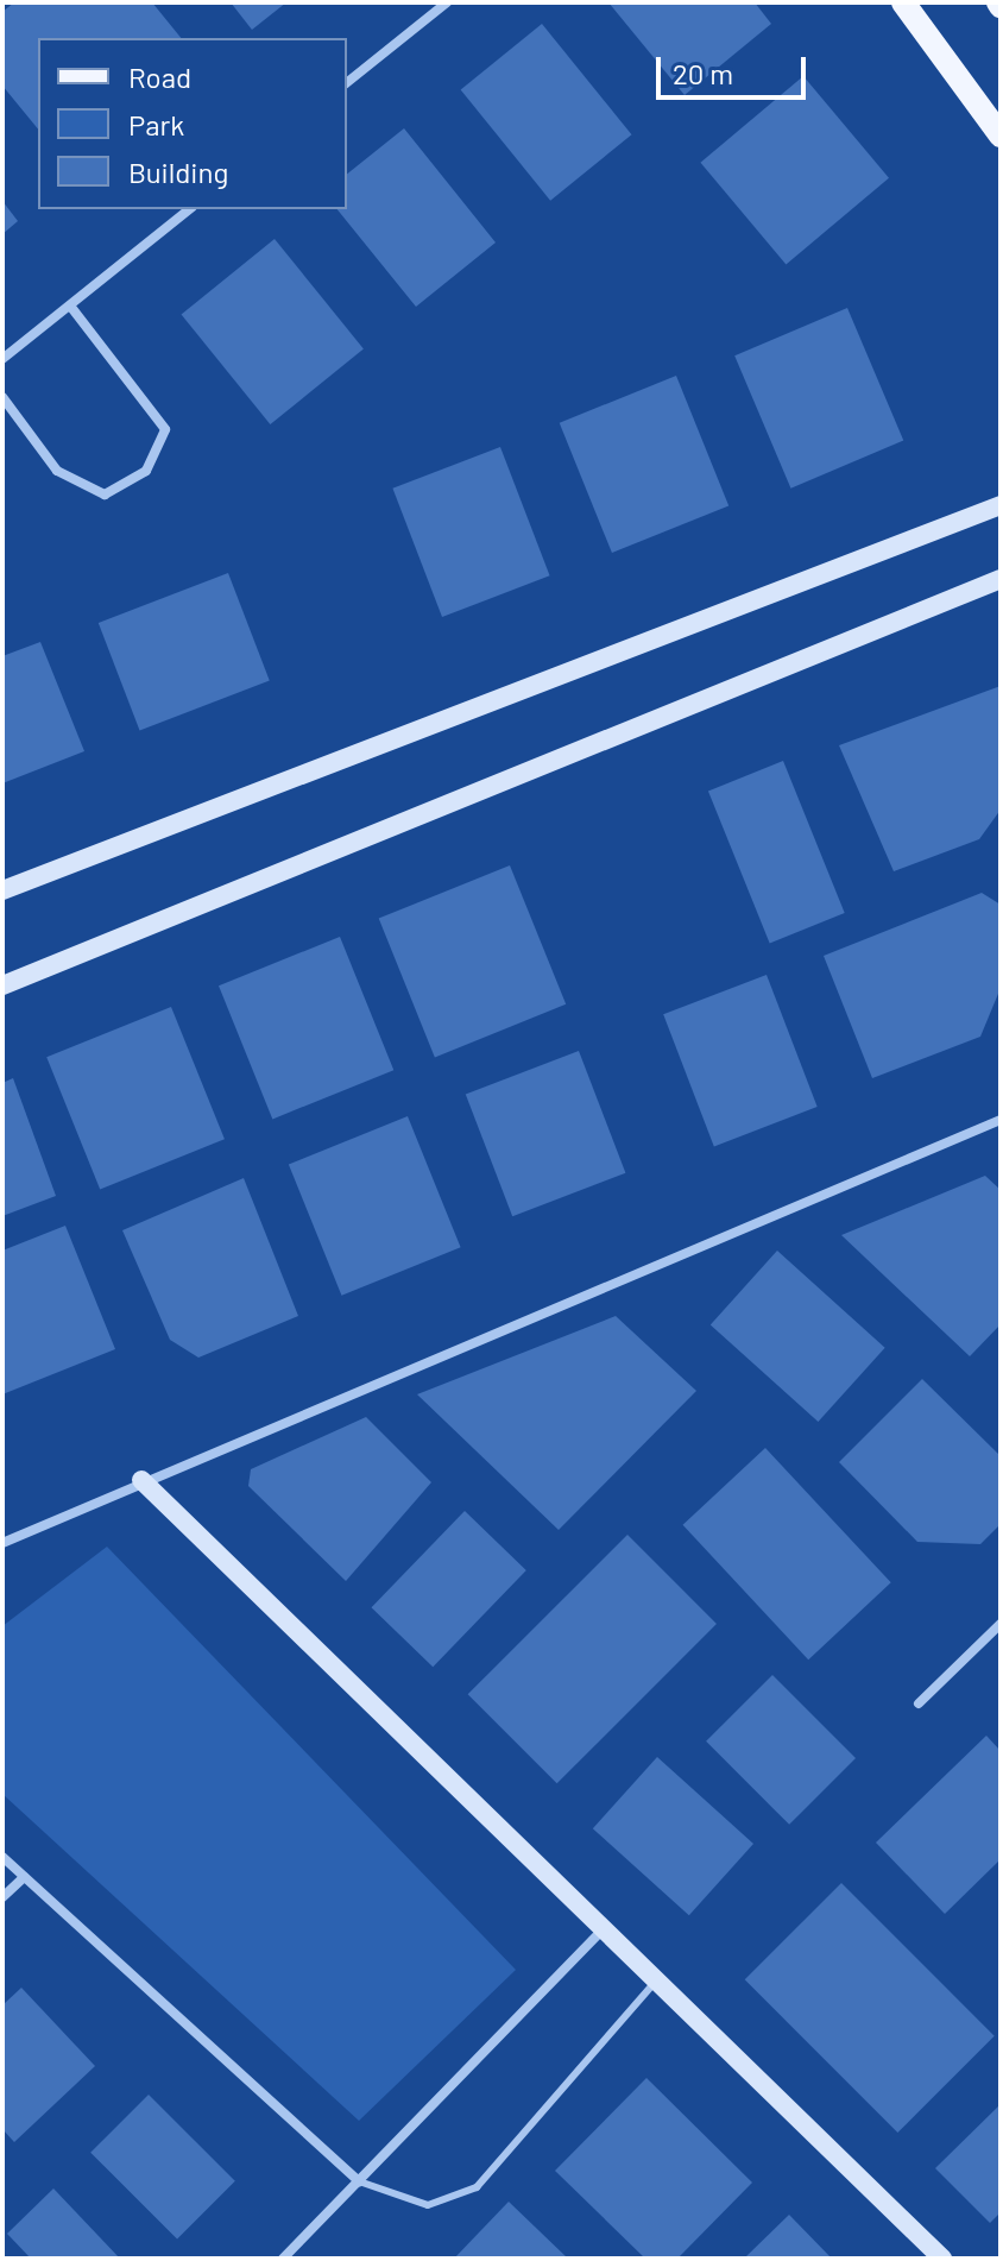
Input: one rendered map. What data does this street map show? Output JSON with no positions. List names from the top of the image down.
{
  "legend": ["Road", "Park", "Building"],
  "scale_bar": "20 m"
}
